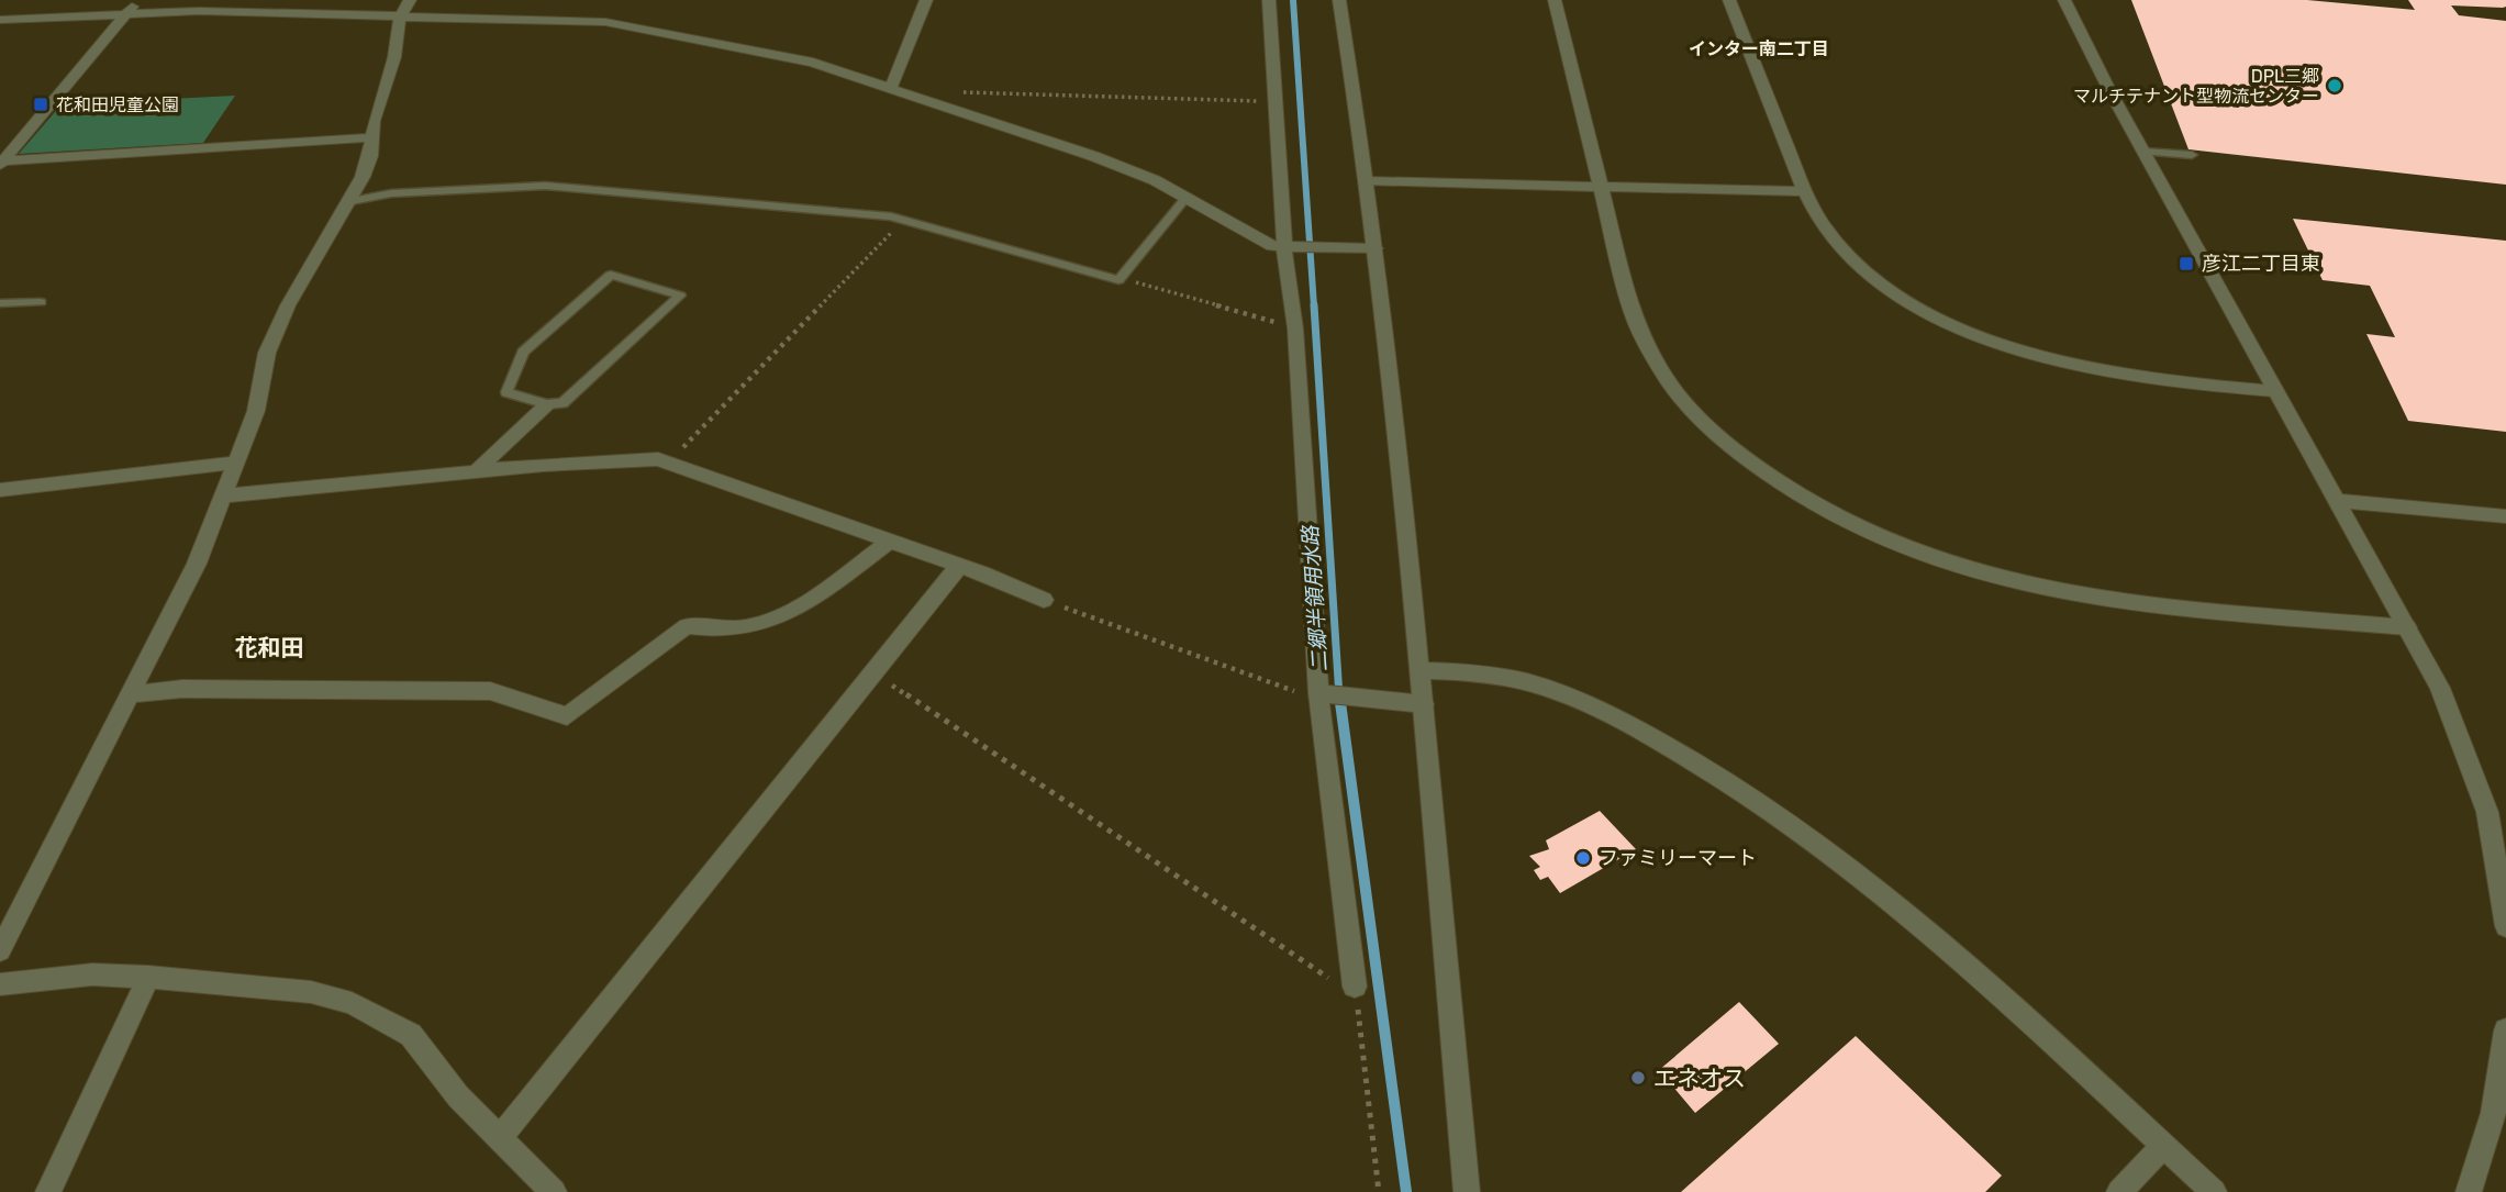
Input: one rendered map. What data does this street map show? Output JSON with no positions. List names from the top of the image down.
{
  "districts": ["インター南二丁目", "花和田"],
  "water": ["二郷半領用水路"],
  "places": {
    "other": ["DPL三郷 マルチテナント型物流センター", "ファミリーマート", "エネオス"],
    "transit": ["花和田児童公園", "彦江二丁目東"]
  }
}
